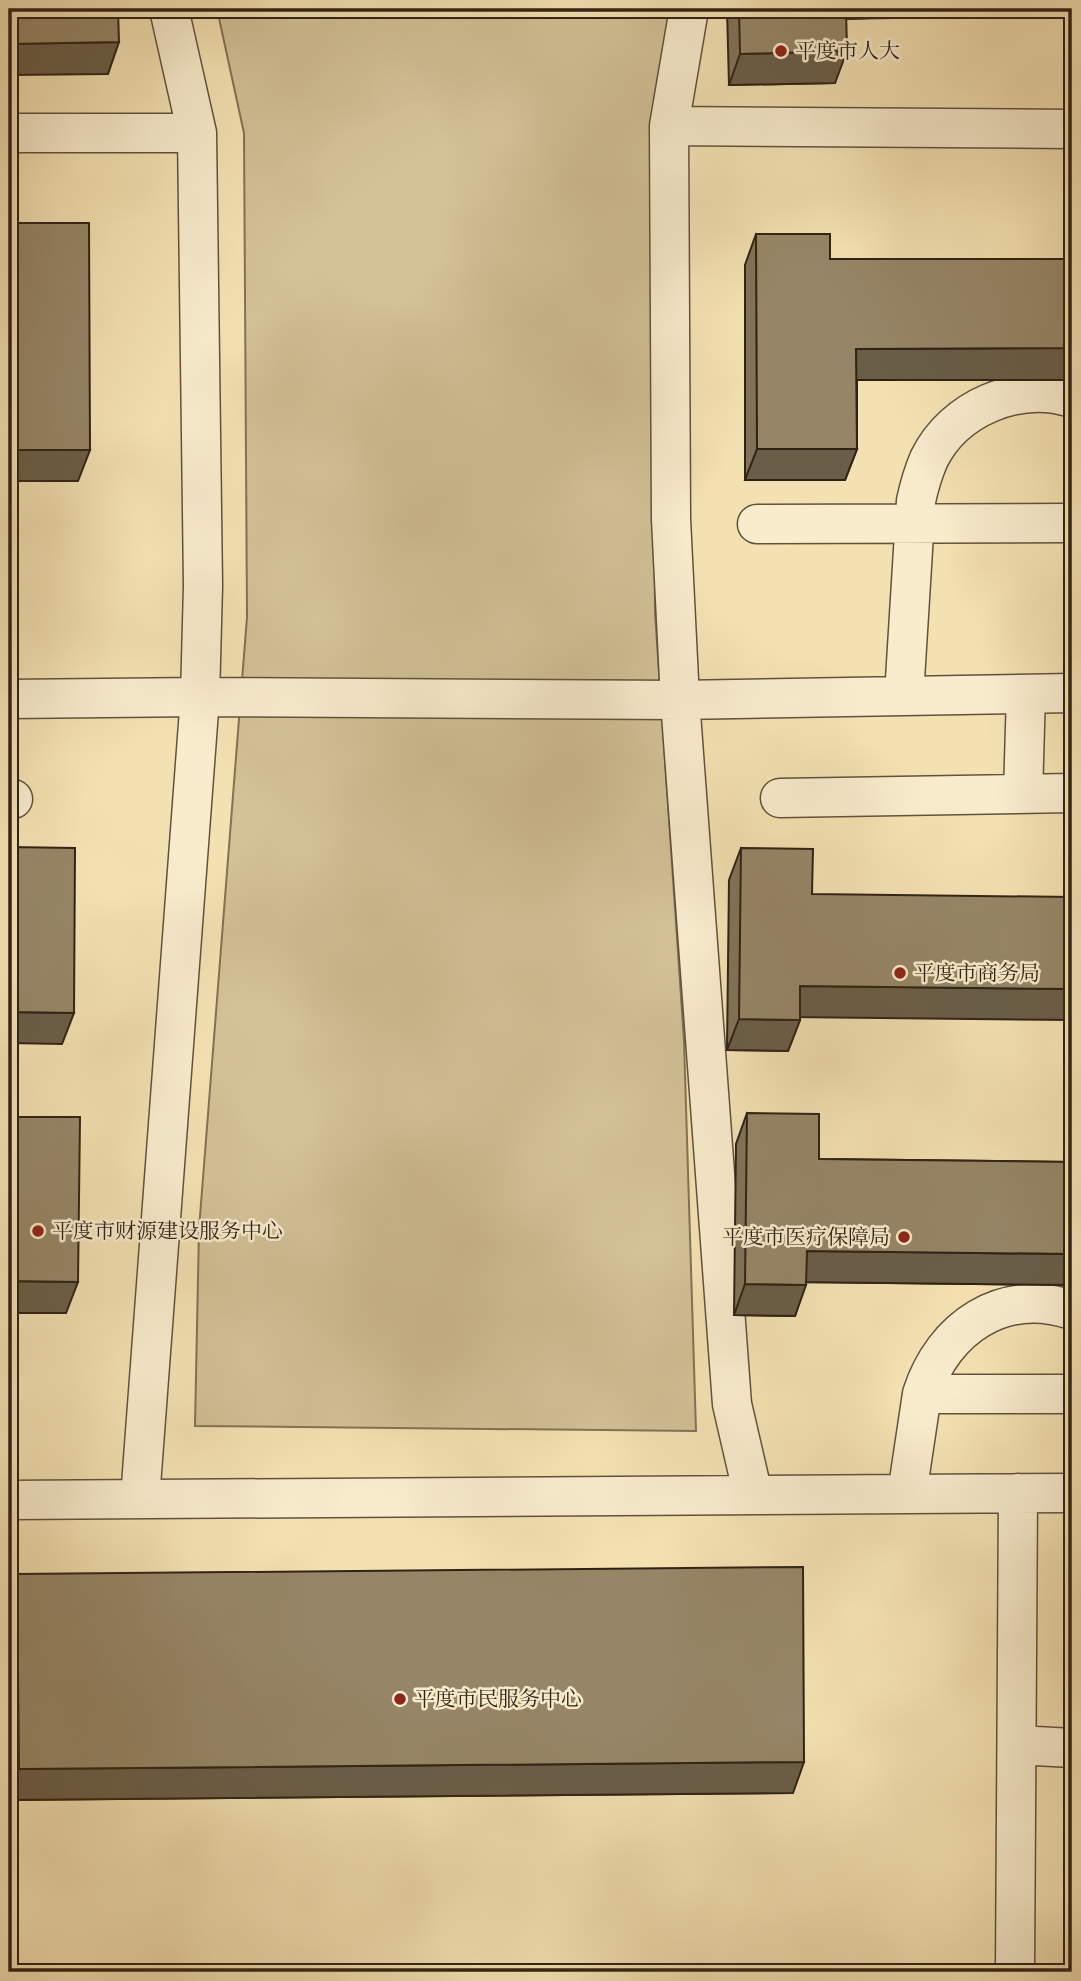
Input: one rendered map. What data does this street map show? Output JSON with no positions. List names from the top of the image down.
{
  "places": [
    "平度市人大",
    "平度市商务局",
    "平度市财源建设服务中心",
    "平度市医疗保障局",
    "平度市民服务中心"
  ]
}
